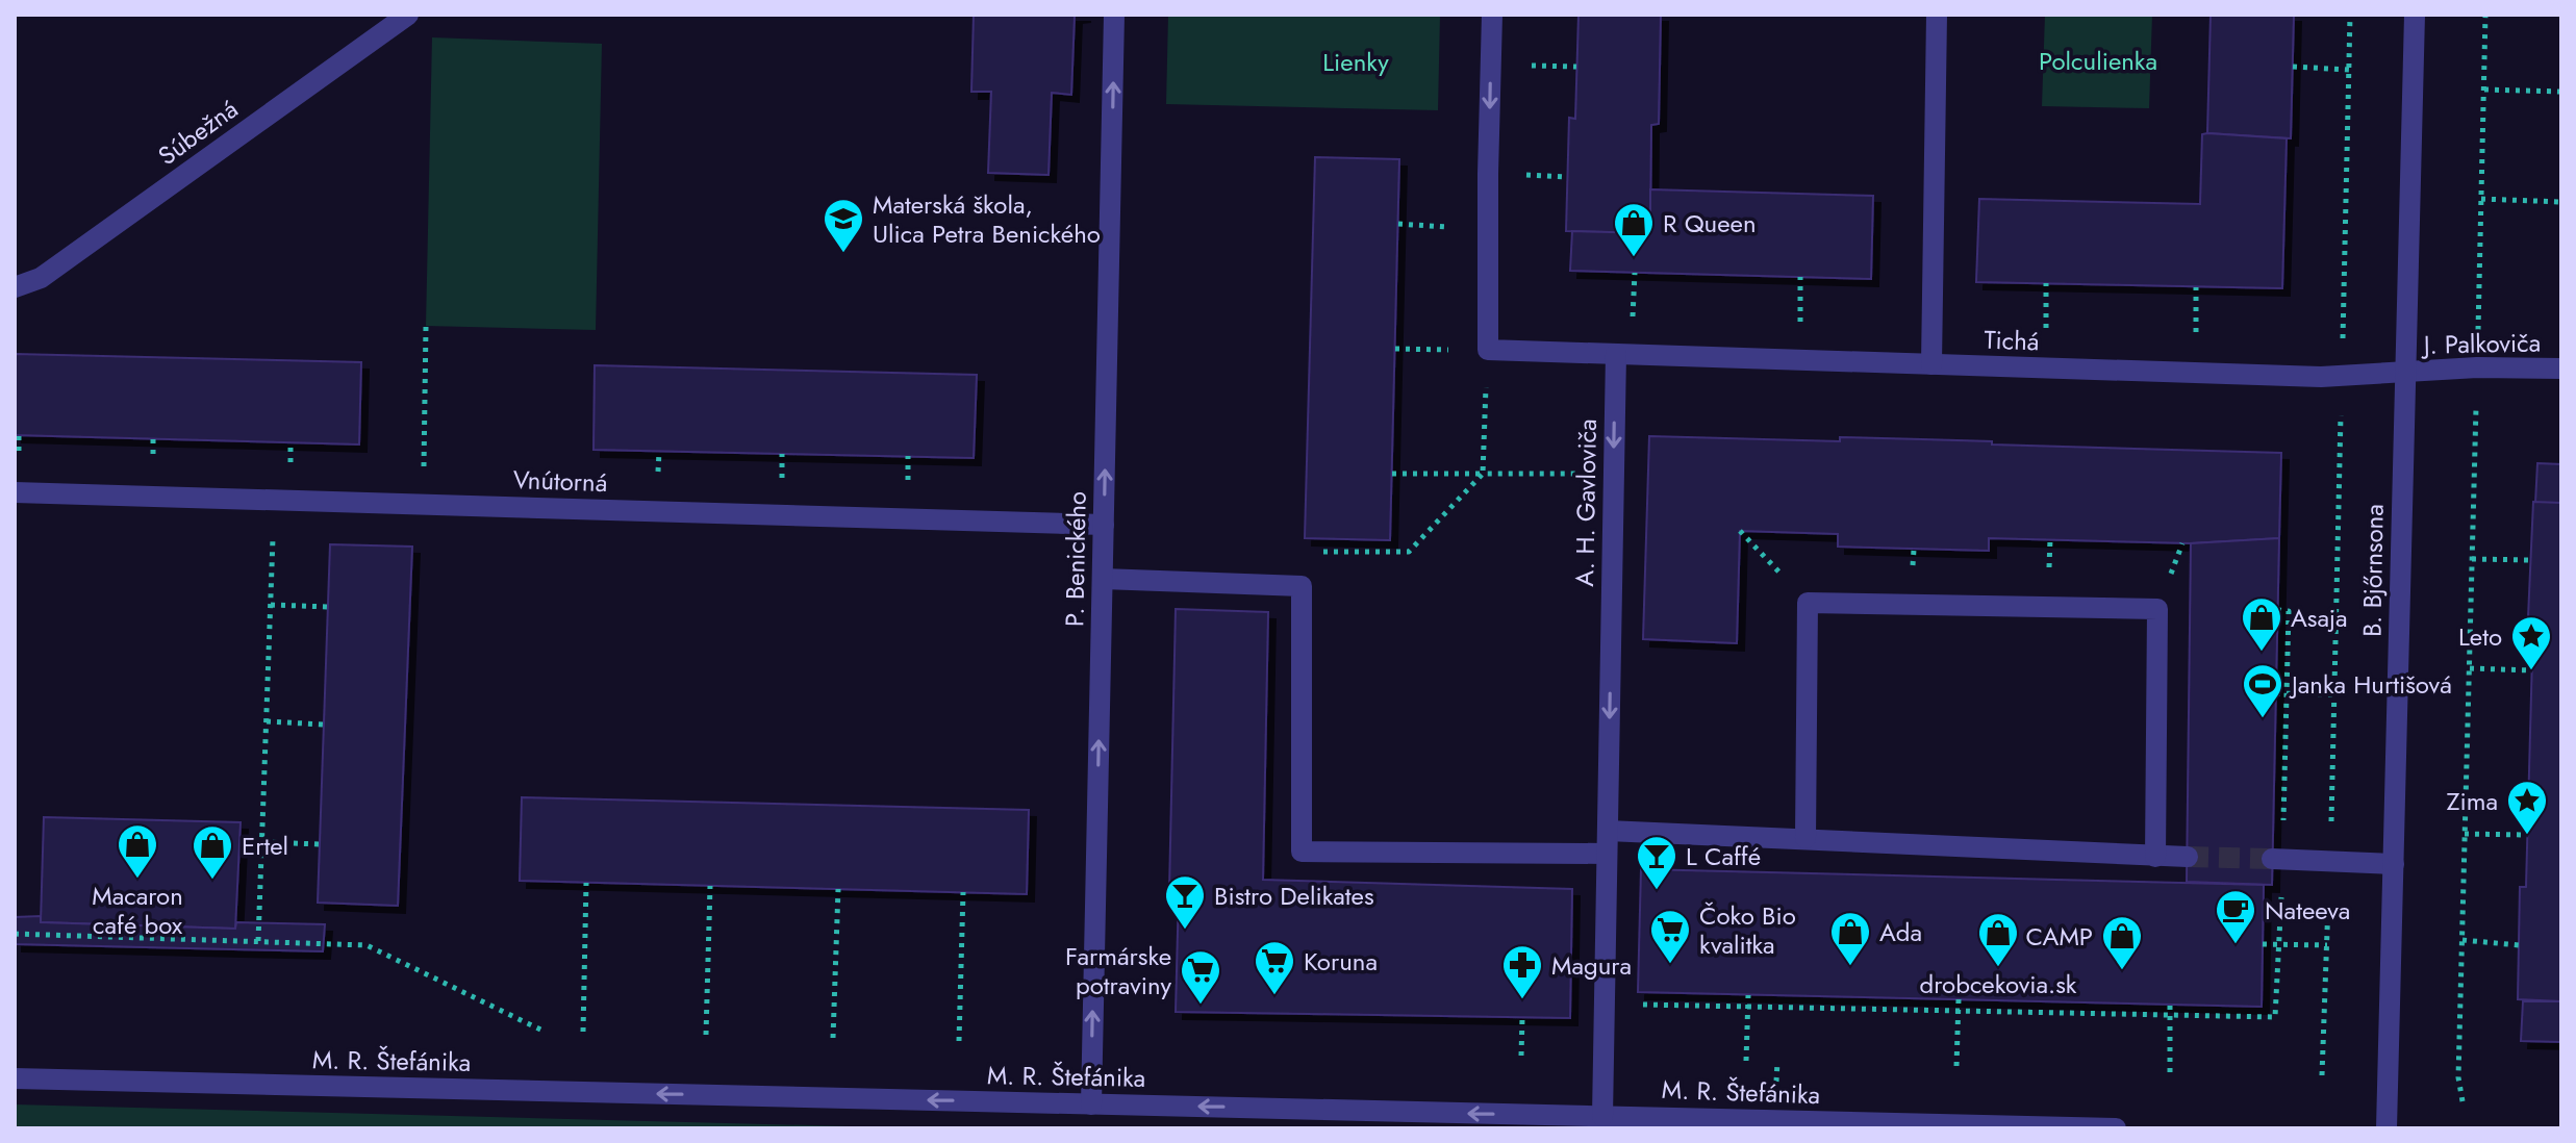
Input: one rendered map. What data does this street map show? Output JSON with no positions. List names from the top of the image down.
{
  "streets": {
    "street": [
      "Súbežná",
      "Tichá",
      "J. Palkoviča",
      "Vnútorná",
      "A. H. Gavloviča",
      "P. Benického",
      "B. Bjőrnsona",
      "M. R. Štefánika"
    ]
  },
  "crossings": [
    ["Tichá", "J. Palkoviča"],
    ["Tichá", "A. H. Gavloviča"],
    ["Tichá", "B. Bjőrnsona"],
    ["J. Palkoviča", "B. Bjőrnsona"],
    ["Vnútorná", "P. Benického"],
    ["A. H. Gavloviča", "M. R. Štefánika"],
    ["P. Benického", "M. R. Štefánika"]
  ],
  "one_way": ["A. H. Gavloviča", "P. Benického", "M. R. Štefánika"],
  "parks": ["Polculienka", "Lienky"],
  "places": {
    "school or university": ["Materská škola, Ulica Petra Benického"],
    "shop": [
      "R Queen",
      "Asaja",
      "Macaron café box",
      "Ertel",
      "Ada",
      "drobcekovia.sk",
      "CAMP"
    ],
    "place": ["Leto", "Zima"],
    "sports": ["Janka Hurtišová"],
    "bar": ["L Caffé", "Bistro Delikates"],
    "cafe": ["Nateeva"],
    "supermarket": ["Čoko Bio kvalitka", "Koruna", "Farmárske potraviny"],
    "pharmacy": ["Magura"]
  }
}
